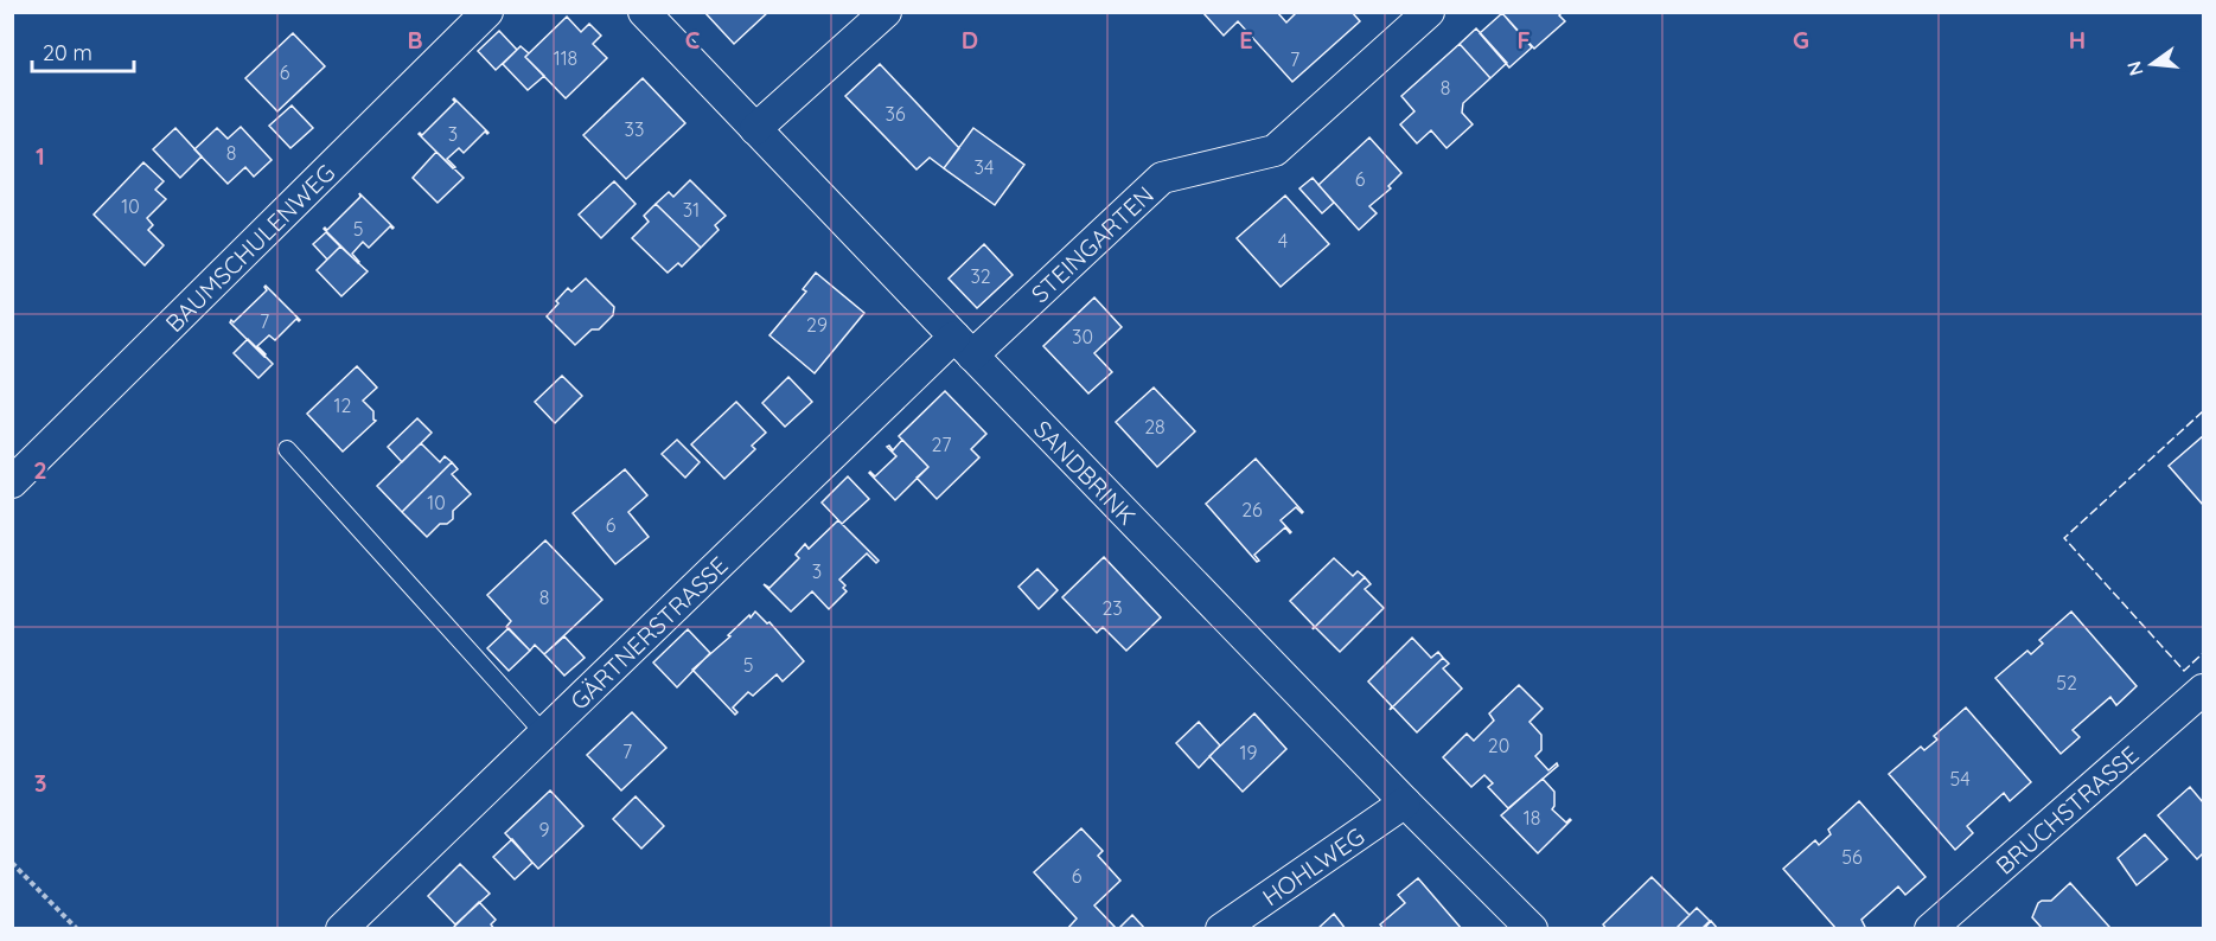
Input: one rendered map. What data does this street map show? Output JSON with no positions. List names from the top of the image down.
{
  "streets": {
    "street": [
      "STEINGARTEN",
      "BAUMSCHULENWEG",
      "SANDBRINK",
      "GÄRTNERSTRASSE",
      "BRUCHSTRASSE",
      "HOHLWEG"
    ]
  },
  "crossings": [
    ["STEINGARTEN", "SANDBRINK"],
    ["STEINGARTEN", "GÄRTNERSTRASSE"],
    ["SANDBRINK", "GÄRTNERSTRASSE"],
    ["SANDBRINK", "HOHLWEG"]
  ],
  "house_numbers": [
    "118",
    "7",
    "6",
    "8",
    "36",
    "33",
    "3",
    "8",
    "34",
    "6",
    "10",
    "31",
    "5",
    "4",
    "32",
    "7",
    "29",
    "30",
    "12",
    "28",
    "27",
    "10",
    "26",
    "6",
    "3",
    "8",
    "23",
    "5",
    "52",
    "20",
    "7",
    "19",
    "54",
    "18",
    "9",
    "56",
    "6"
  ],
  "scale_bar": "20 m",
  "north": "left",
  "grid": {
    "columns": [
      "B",
      "C",
      "D",
      "E",
      "F",
      "G",
      "H"
    ],
    "rows": ["1", "2", "3"]
  }
}
